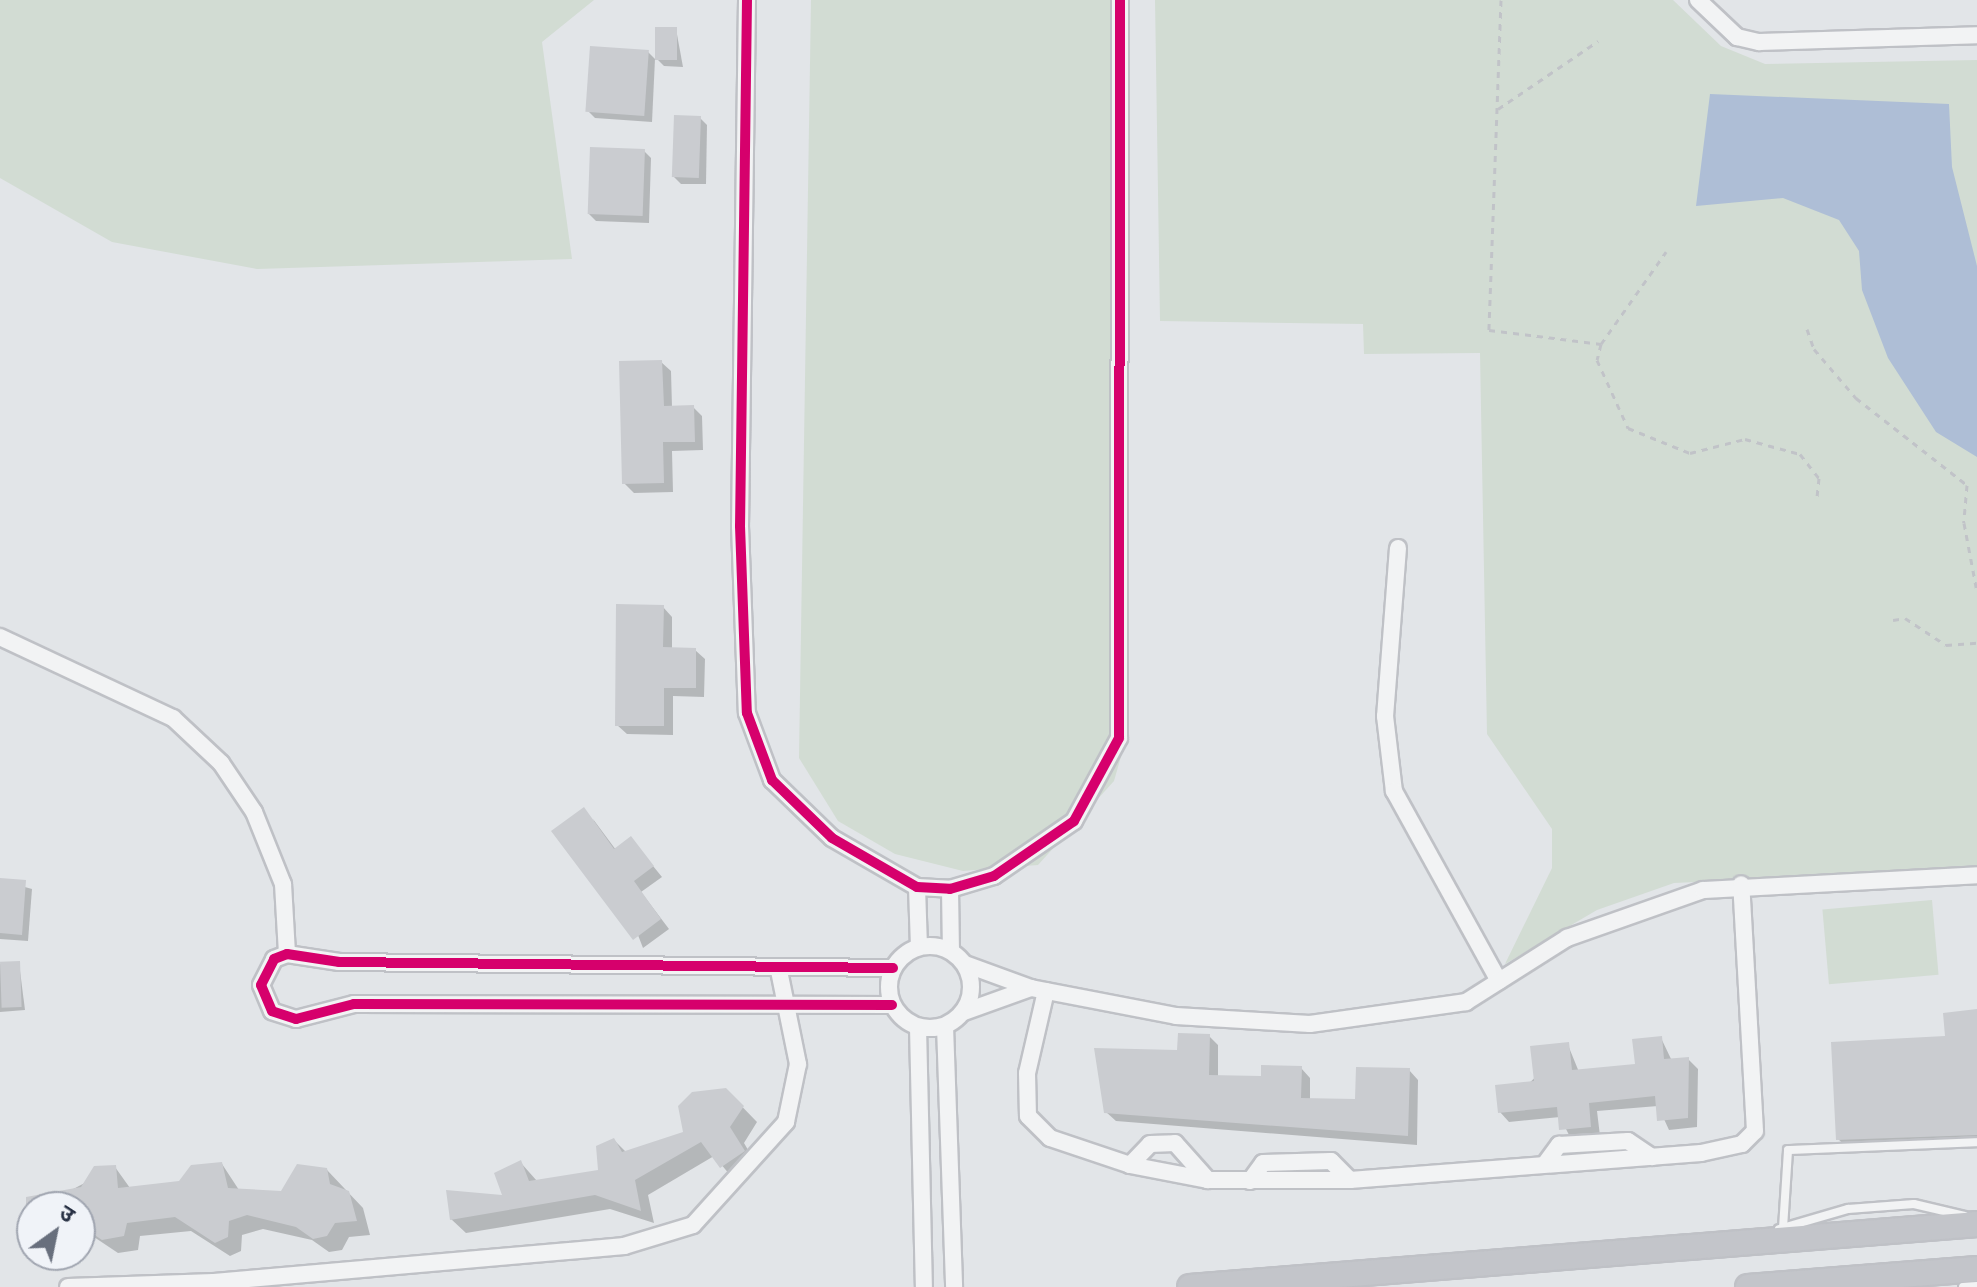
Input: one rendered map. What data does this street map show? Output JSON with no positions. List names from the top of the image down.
{
  "north": "top right"
}
